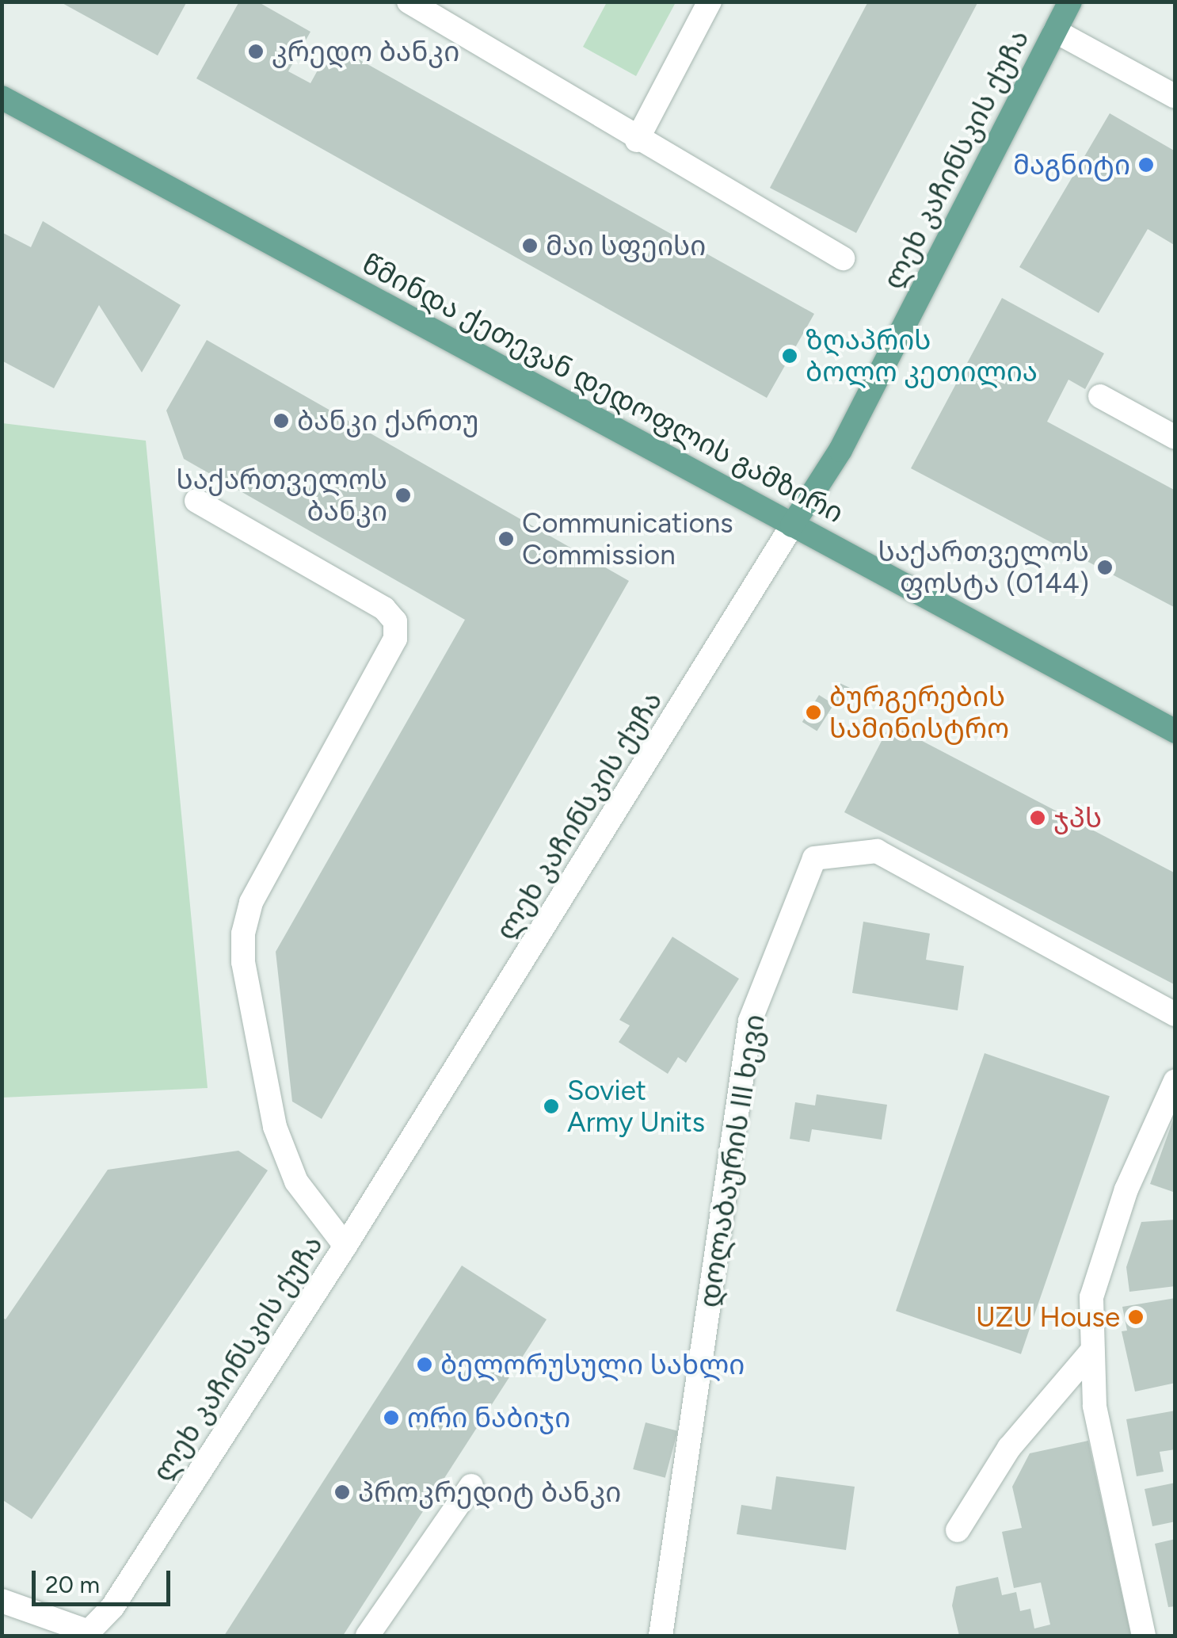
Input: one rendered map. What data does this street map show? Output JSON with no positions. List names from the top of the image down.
{
  "streets": {
    "main road": ["ლეხ კაჩინსკის ქუჩა", "წმინდა ქეთევან დედოფლის გამზირი"],
    "street": ["დოლაბაურის III ხევი"]
  },
  "crossings": [
    ["ლეხ კაჩინსკის ქუჩა", "წმინდა ქეთევან დედოფლის გამზირი"]
  ],
  "places": [
    "კრედო ბანკი",
    "მაგნიტი",
    "მაი სფეისი",
    "ზღაპრის ბოლო კეთილია",
    "ბანკი ქართუ",
    "საქართველოს ბანკი",
    "Communications Commission",
    "საქართველოს ფოსტა (0144)",
    "ბურგერების სამინისტრო",
    "ჯპს",
    "Soviet Army Units",
    "UZU House",
    "ბელორუსული სახლი",
    "ორი ნაბიჯი",
    "პროკრედიტ ბანკი"
  ],
  "scale_bar": "20 m"
}
